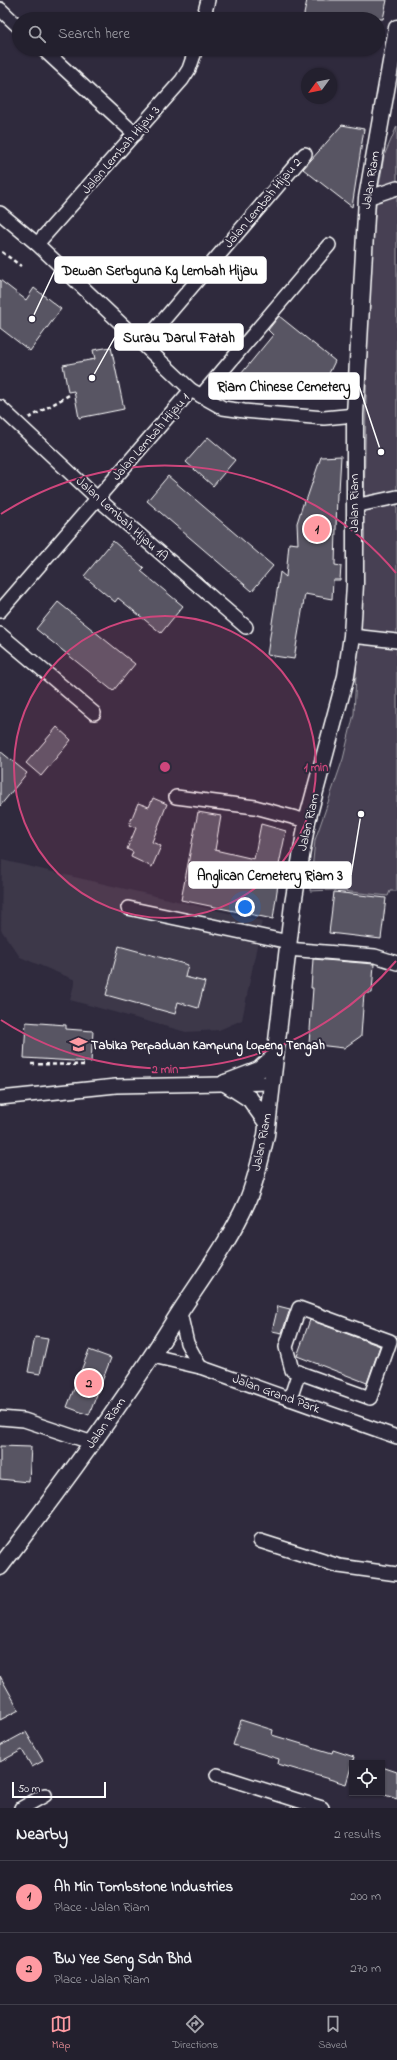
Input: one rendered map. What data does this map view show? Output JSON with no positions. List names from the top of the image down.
{
  "streets": {
    "main road": ["Jalan Riam"],
    "street": [
      "Jalan Lembah Hijau 3",
      "Jalan Lembah Hijau 2",
      "Jalan Lembah Hijau 1",
      "Jalan Lembah Hijau 1A",
      "Jalan Grand Park"
    ]
  },
  "crossings": [
    ["Jalan Riam", "Jalan Grand Park"],
    ["Jalan Lembah Hijau 1", "Jalan Lembah Hijau 1A"]
  ],
  "places": {
    "other": [
      "Dewan Serbguna Kg Lembah Hijau",
      "Surau Darul Fatah",
      "Riam Chinese Cemetery",
      "Anglican Cemetery Riam 3"
    ],
    "school or university": ["Tabika Perpaduan Kampung Lopeng Tengah"]
  },
  "scale_bar": "50 m",
  "north": "bottom left",
  "page": {
    "search": "Search here",
    "pins": ["1", "2"],
    "scale": "50 m",
    "heading": ["Nearby", "2 results"],
    "list": [
      {
        "mark": "1",
        "name": "Ah Min Tombstone Industries",
        "note": "Place · Jalan Riam",
        "value": "200 m"
      },
      {
        "mark": "2",
        "name": "BW Yee Seng Sdn Bhd",
        "note": "Place · Jalan Riam",
        "value": "270 m"
      }
    ],
    "nav": ["Map", "Directions", "Saved"]
  },
  "rings": ["1 min", "2 min"]
}
